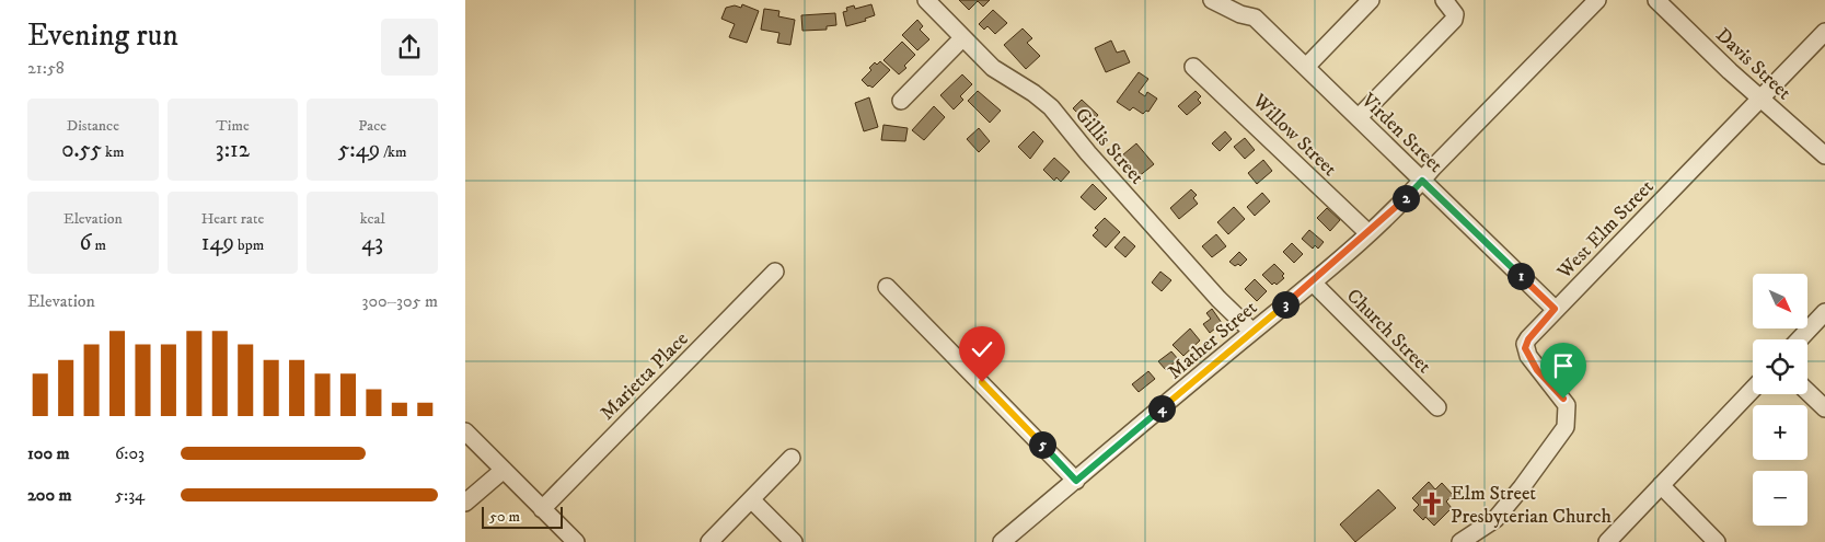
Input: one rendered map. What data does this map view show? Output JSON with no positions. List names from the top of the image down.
{
  "streets": {
    "street": [
      "Davis Street",
      "Virden Street",
      "Willow Street",
      "Gillis Street",
      "West Elm Street",
      "Church Street",
      "Mather Street",
      "Marietta Place"
    ]
  },
  "crossings": [
    ["Davis Street", "West Elm Street"],
    ["Virden Street", "West Elm Street"],
    ["Virden Street", "Mather Street"],
    ["Willow Street", "Mather Street"],
    ["Gillis Street", "Mather Street"],
    ["Church Street", "Mather Street"]
  ],
  "places": {
    "church": ["Elm Street Presbyterian Church"]
  },
  "scale_bar": "50 m",
  "north": "bottom right",
  "page": {
    "heading": ["Evening run", "21:58"],
    "stats": [
      ["Distance", "0.55 km"],
      ["Time", "3:12"],
      ["Pace", "5:49 /km"],
      ["Elevation", "6 m"],
      ["Heart rate", "149 bpm"],
      ["kcal", "43"]
    ],
    "pins": [
      "2",
      "1",
      "3",
      "4",
      "5"
    ],
    "map_buttons": ["+", "−"],
    "chart": ["Elevation", "300–305 m"],
    "list": [
      {
        "name": "100 m",
        "note": "6:03"
      },
      {
        "name": "200 m",
        "note": "5:34"
      }
    ],
    "scale": "50 m"
  }
}
